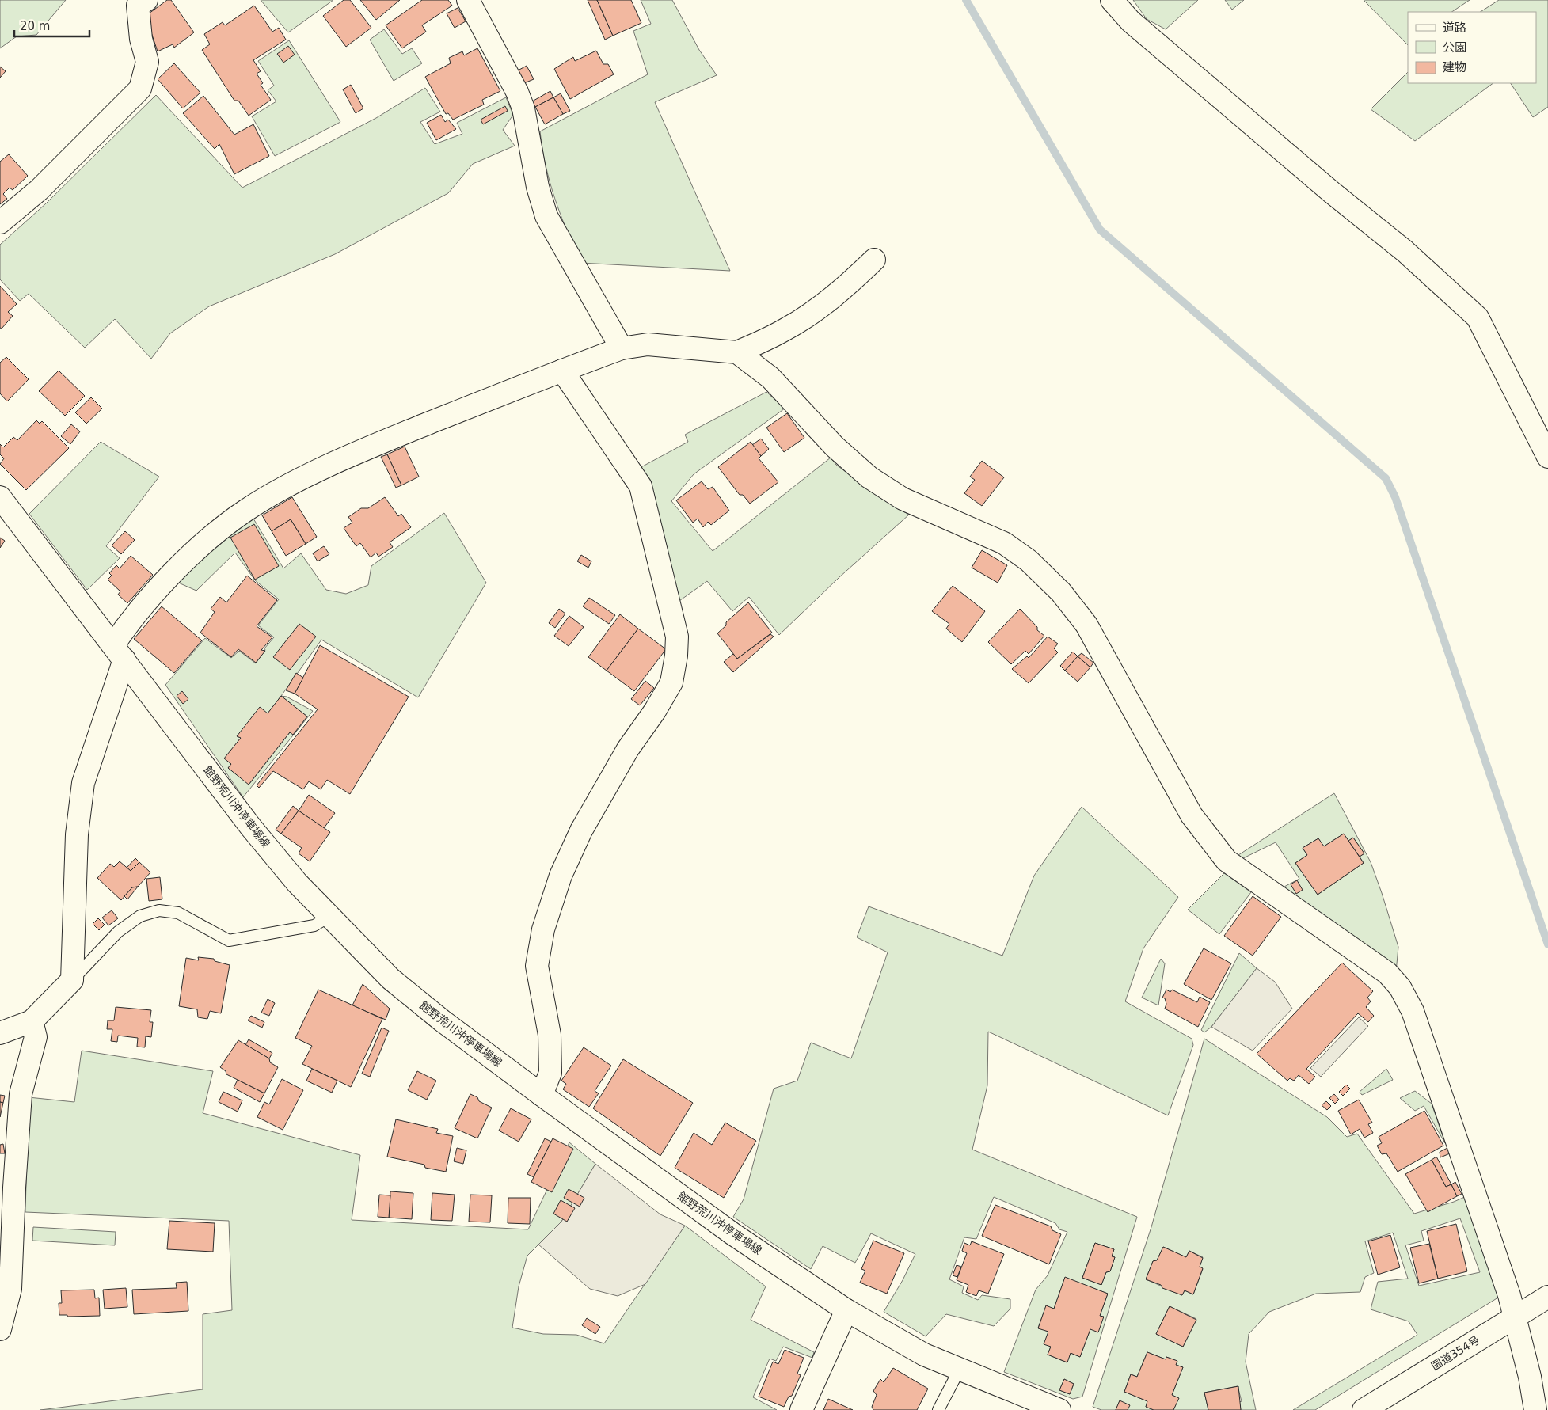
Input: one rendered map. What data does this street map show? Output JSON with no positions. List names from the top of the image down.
{
  "streets": {
    "main road": ["館野荒川沖停車場線", "国道354号"]
  },
  "legend": ["道路", "公園", "建物"],
  "scale_bar": "20 m"
}
